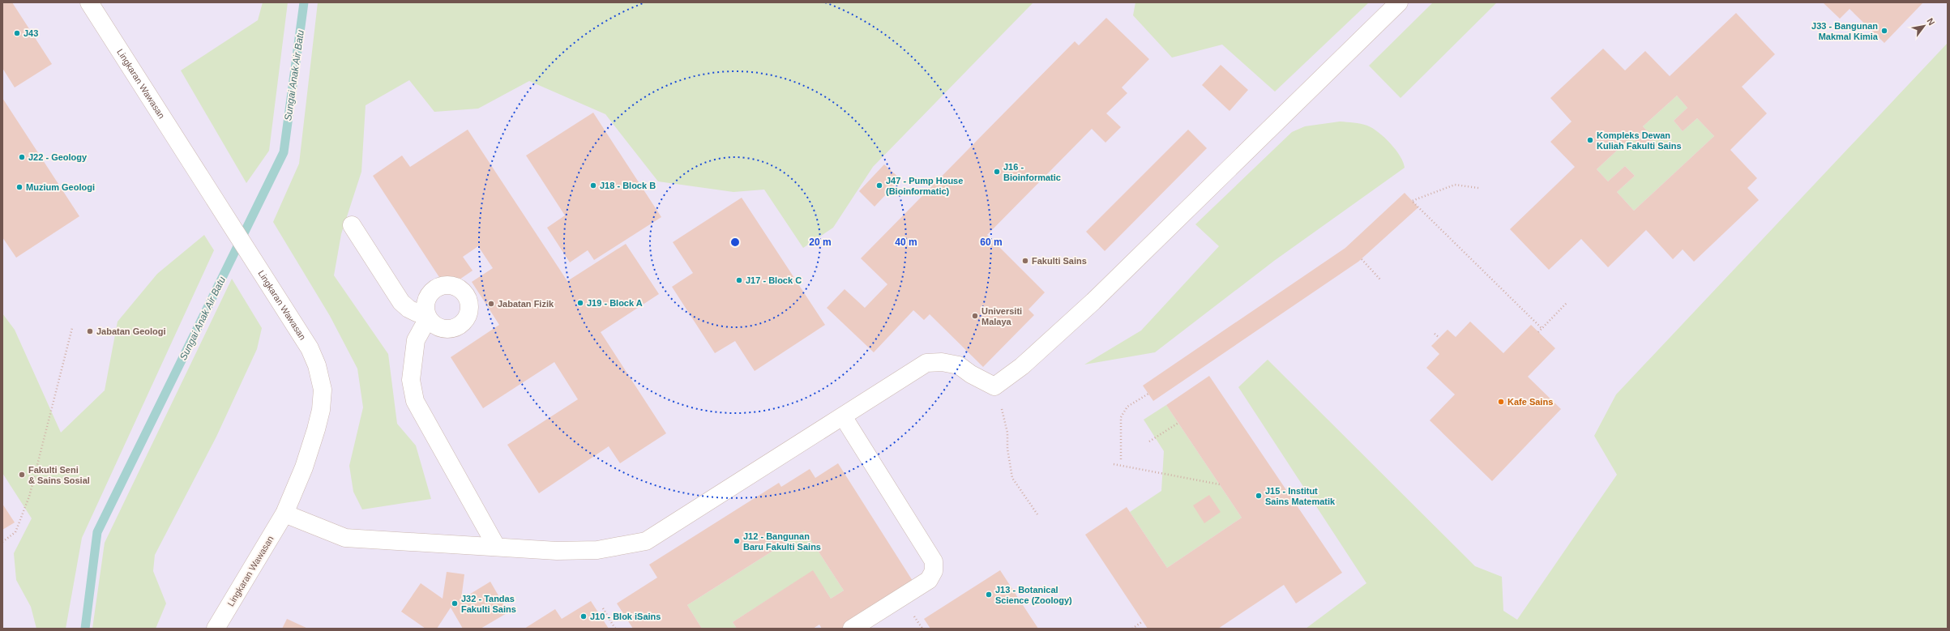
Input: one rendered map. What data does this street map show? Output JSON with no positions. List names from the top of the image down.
{
  "streets": {
    "street": ["Lingkaran Wawasan"]
  },
  "water": ["Sungai Anak Air Batu"],
  "places": [
    "J33 - Bangunan Makmal Kimia",
    "J43",
    "Kompleks Dewan Kuliah Fakulti Sains",
    "J22 - Geology",
    "J16 - Bioinformatic",
    "J18 - Block B",
    "J47 - Pump House (Bioinformatic)",
    "Muzium Geologi",
    "Fakulti Sains",
    "J17 - Block C",
    "J19 - Block A",
    "Jabatan Fizik",
    "Universiti Malaya",
    "Jabatan Geologi",
    "Kafe Sains",
    "Fakulti Seni & Sains Sosial",
    "J15 - Institut Sains Matematik",
    "J12 - Bangunan Baru Fakulti Sains",
    "J13 - Botanical Science (Zoology)",
    "J32 - Tandas Fakulti Sains",
    "J10 - Blok iSains"
  ],
  "north": "top right",
  "rings": ["20 m", "40 m", "60 m"]
}
